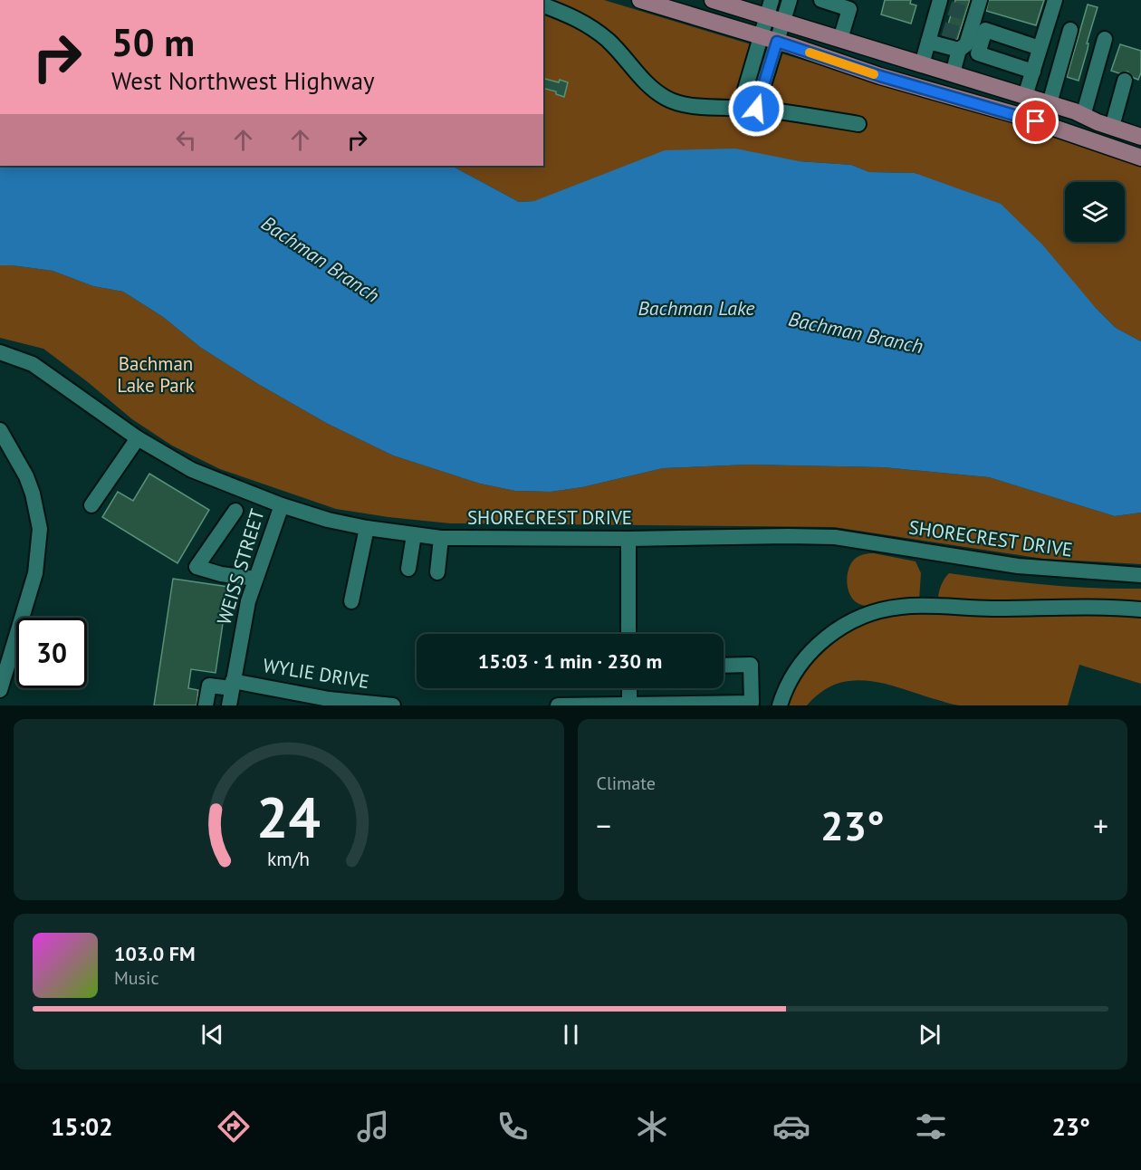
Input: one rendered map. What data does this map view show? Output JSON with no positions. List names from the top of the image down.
{
  "streets": {
    "street": ["SHORECREST DRIVE", "WEISS STREET", "WYLIE DRIVE"]
  },
  "crossings": [
    ["SHORECREST DRIVE", "WEISS STREET"],
    ["WEISS STREET", "WYLIE DRIVE"]
  ],
  "water": ["Bachman Branch", "Bachman Lake"],
  "parks": ["Bachman Lake Park"],
  "page": {
    "turn": ["50 m", "West Northwest Highway"],
    "limit": "30",
    "trip": "15:03 · 1 min · 230 m",
    "tile": "Climate",
    "heat": ["−", "23°", "+"],
    "song": ["103.0 FM", "Music"],
    "tabs": ["15:02", "23°"],
    "gauge": ["24", "km/h"]
  }
}
